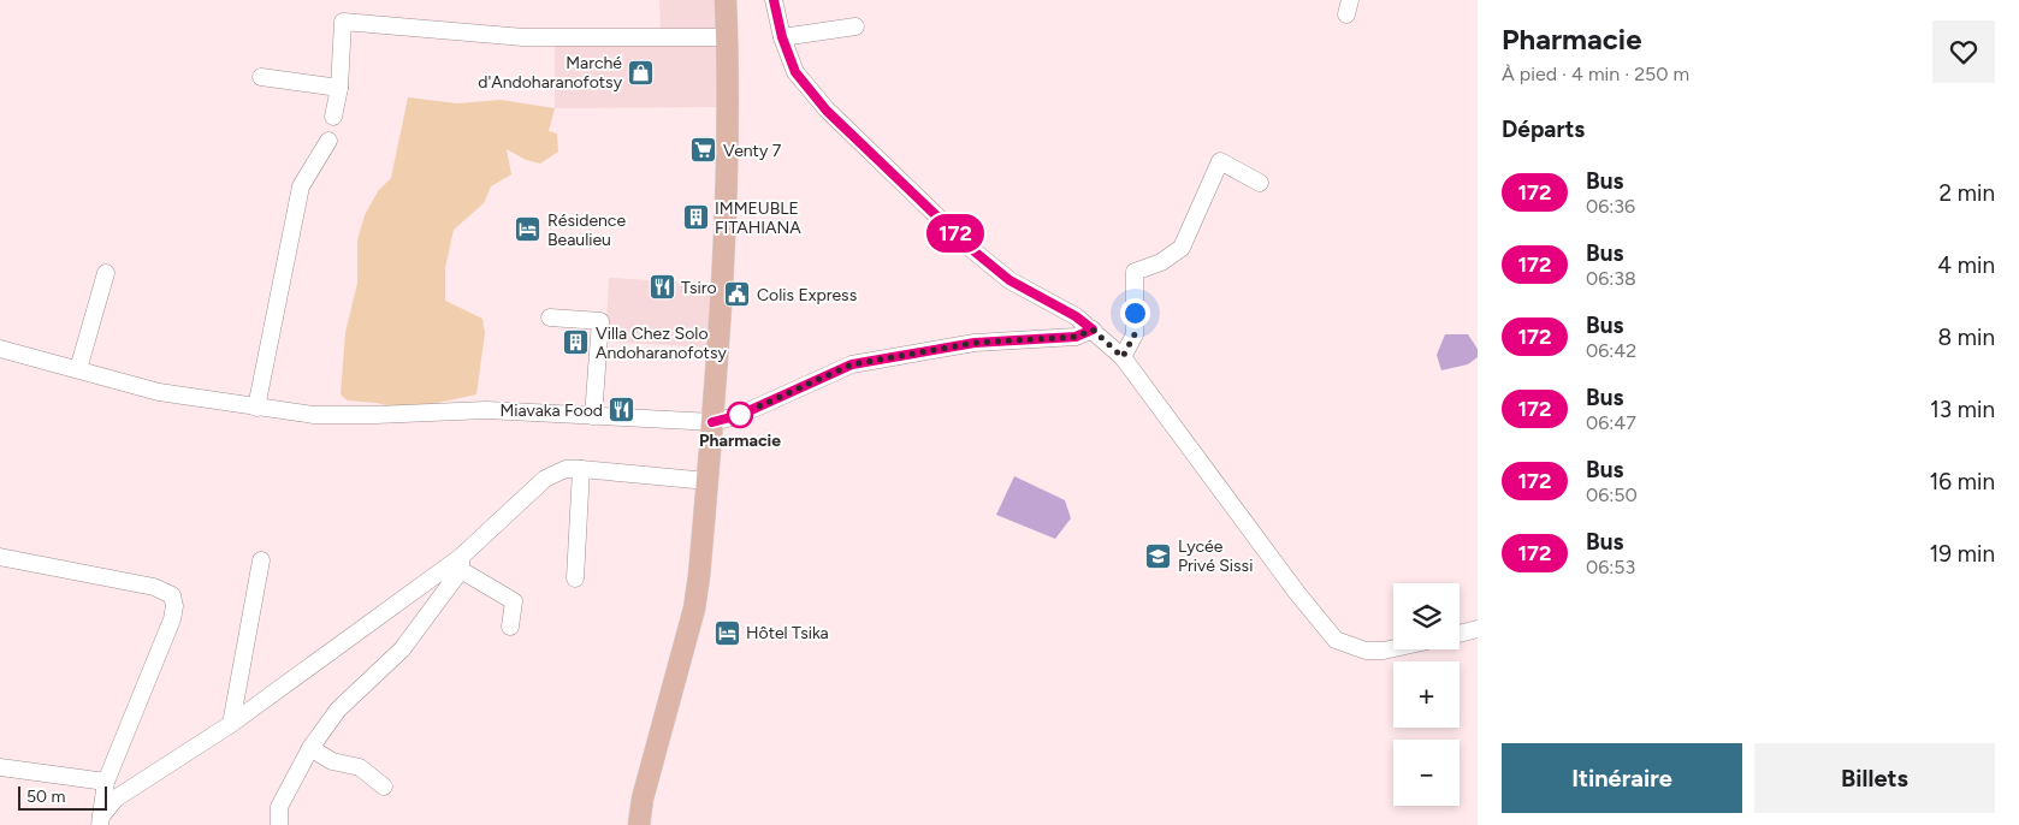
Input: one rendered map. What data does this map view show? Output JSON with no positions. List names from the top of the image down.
{
  "places": {
    "shop": ["Marché d'Andoharanofotsy"],
    "supermarket": ["Venty 7"],
    "building": ["IMMEUBLE FITAHIANA", "Villa Chez Solo Andoharanofotsy"],
    "hotel": ["Résidence Beaulieu", "Hôtel Tsika"],
    "restaurant": ["Tsiro", "Miavaka Food"],
    "public building": ["Colis Express"],
    "other": ["Pharmacie"],
    "school or university": ["Lycée Privé Sissi"]
  },
  "lines": ["bus line 172"],
  "scale_bar": "50 m",
  "page": {
    "on_map": "172",
    "heading": [
      ["Pharmacie", "À pied · 4 min · 250 m"],
      "Départs"
    ],
    "list": [
      {
        "mark": "172",
        "name": "Bus",
        "note": "06:36",
        "value": "2 min"
      },
      {
        "mark": "172",
        "name": "Bus",
        "note": "06:38",
        "value": "4 min"
      },
      {
        "mark": "172",
        "name": "Bus",
        "note": "06:42",
        "value": "8 min"
      },
      {
        "mark": "172",
        "name": "Bus",
        "note": "06:47",
        "value": "13 min"
      },
      {
        "mark": "172",
        "name": "Bus",
        "note": "06:50",
        "value": "16 min"
      },
      {
        "mark": "172",
        "name": "Bus",
        "note": "06:53",
        "value": "19 min"
      }
    ],
    "map_buttons": ["+", "−"],
    "buttons": ["Itinéraire", "Billets"],
    "scale": "50 m"
  }
}
